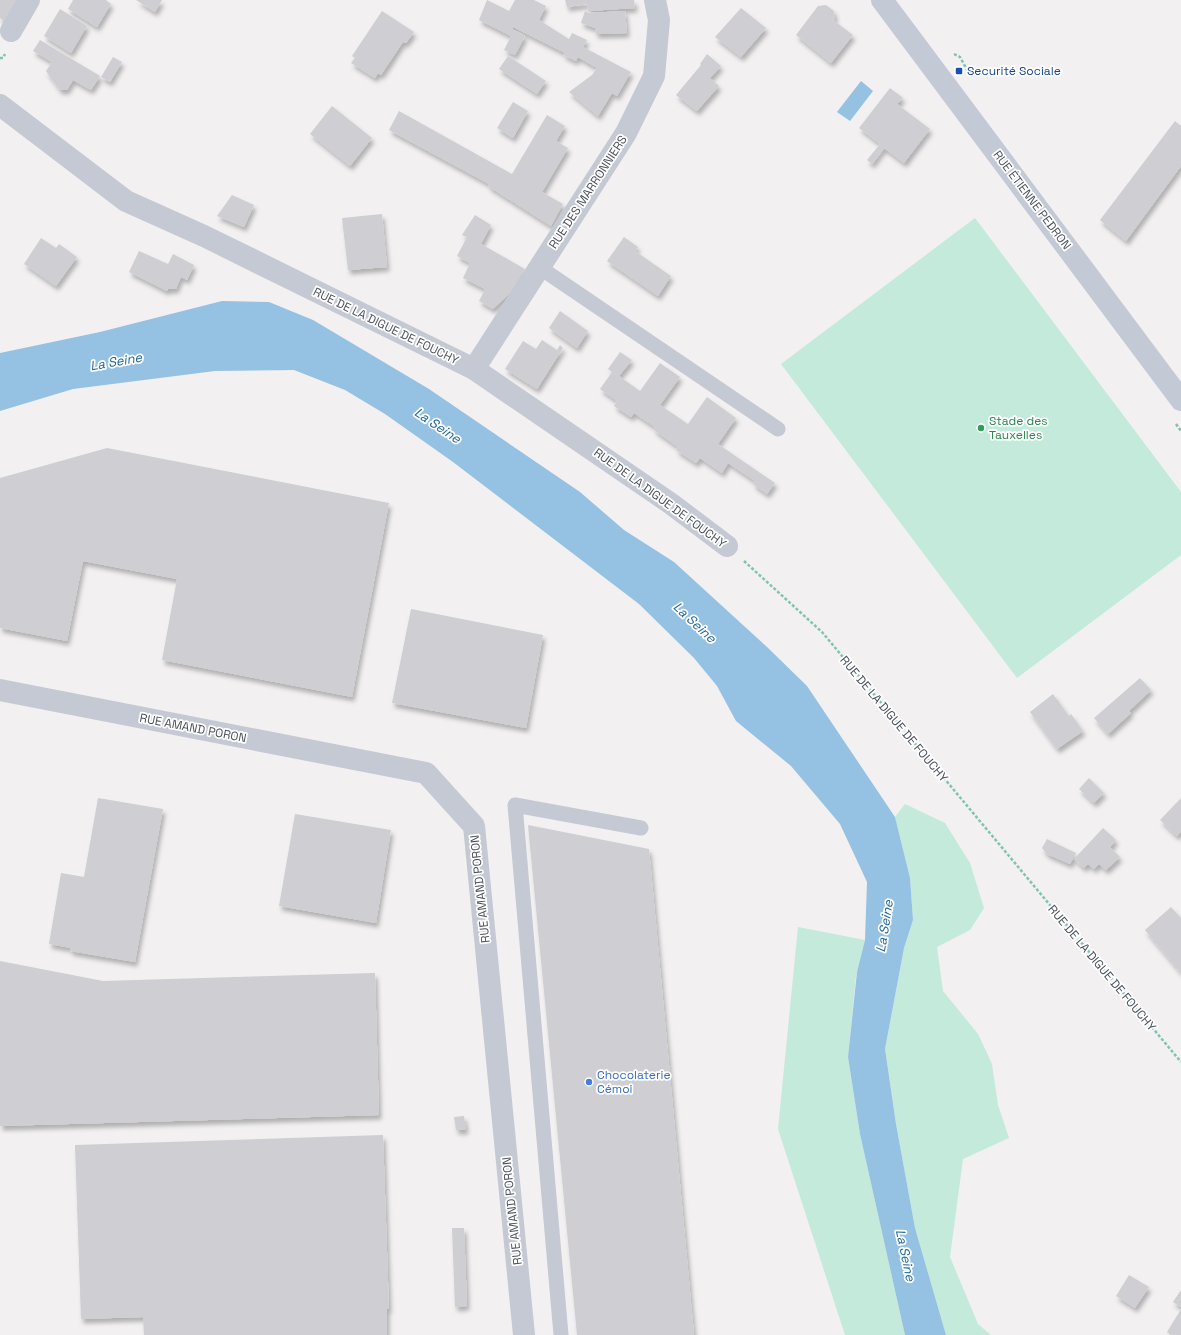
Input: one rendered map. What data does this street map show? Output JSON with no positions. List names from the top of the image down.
{
  "streets": {
    "street": [
      "RUE DES MARRONNIERS",
      "RUE ÉTIENNE PEDRON",
      "RUE DE LA DIGUE DE FOUCHY",
      "RUE AMAND PORON"
    ]
  },
  "crossings": [
    ["RUE DES MARRONNIERS", "RUE DE LA DIGUE DE FOUCHY"]
  ],
  "water": ["La Seine"],
  "places": {
    "transit": ["Securité Sociale"],
    "other": ["Stade des Tauxelles", "Chocolaterie Cémoi"]
  }
}
